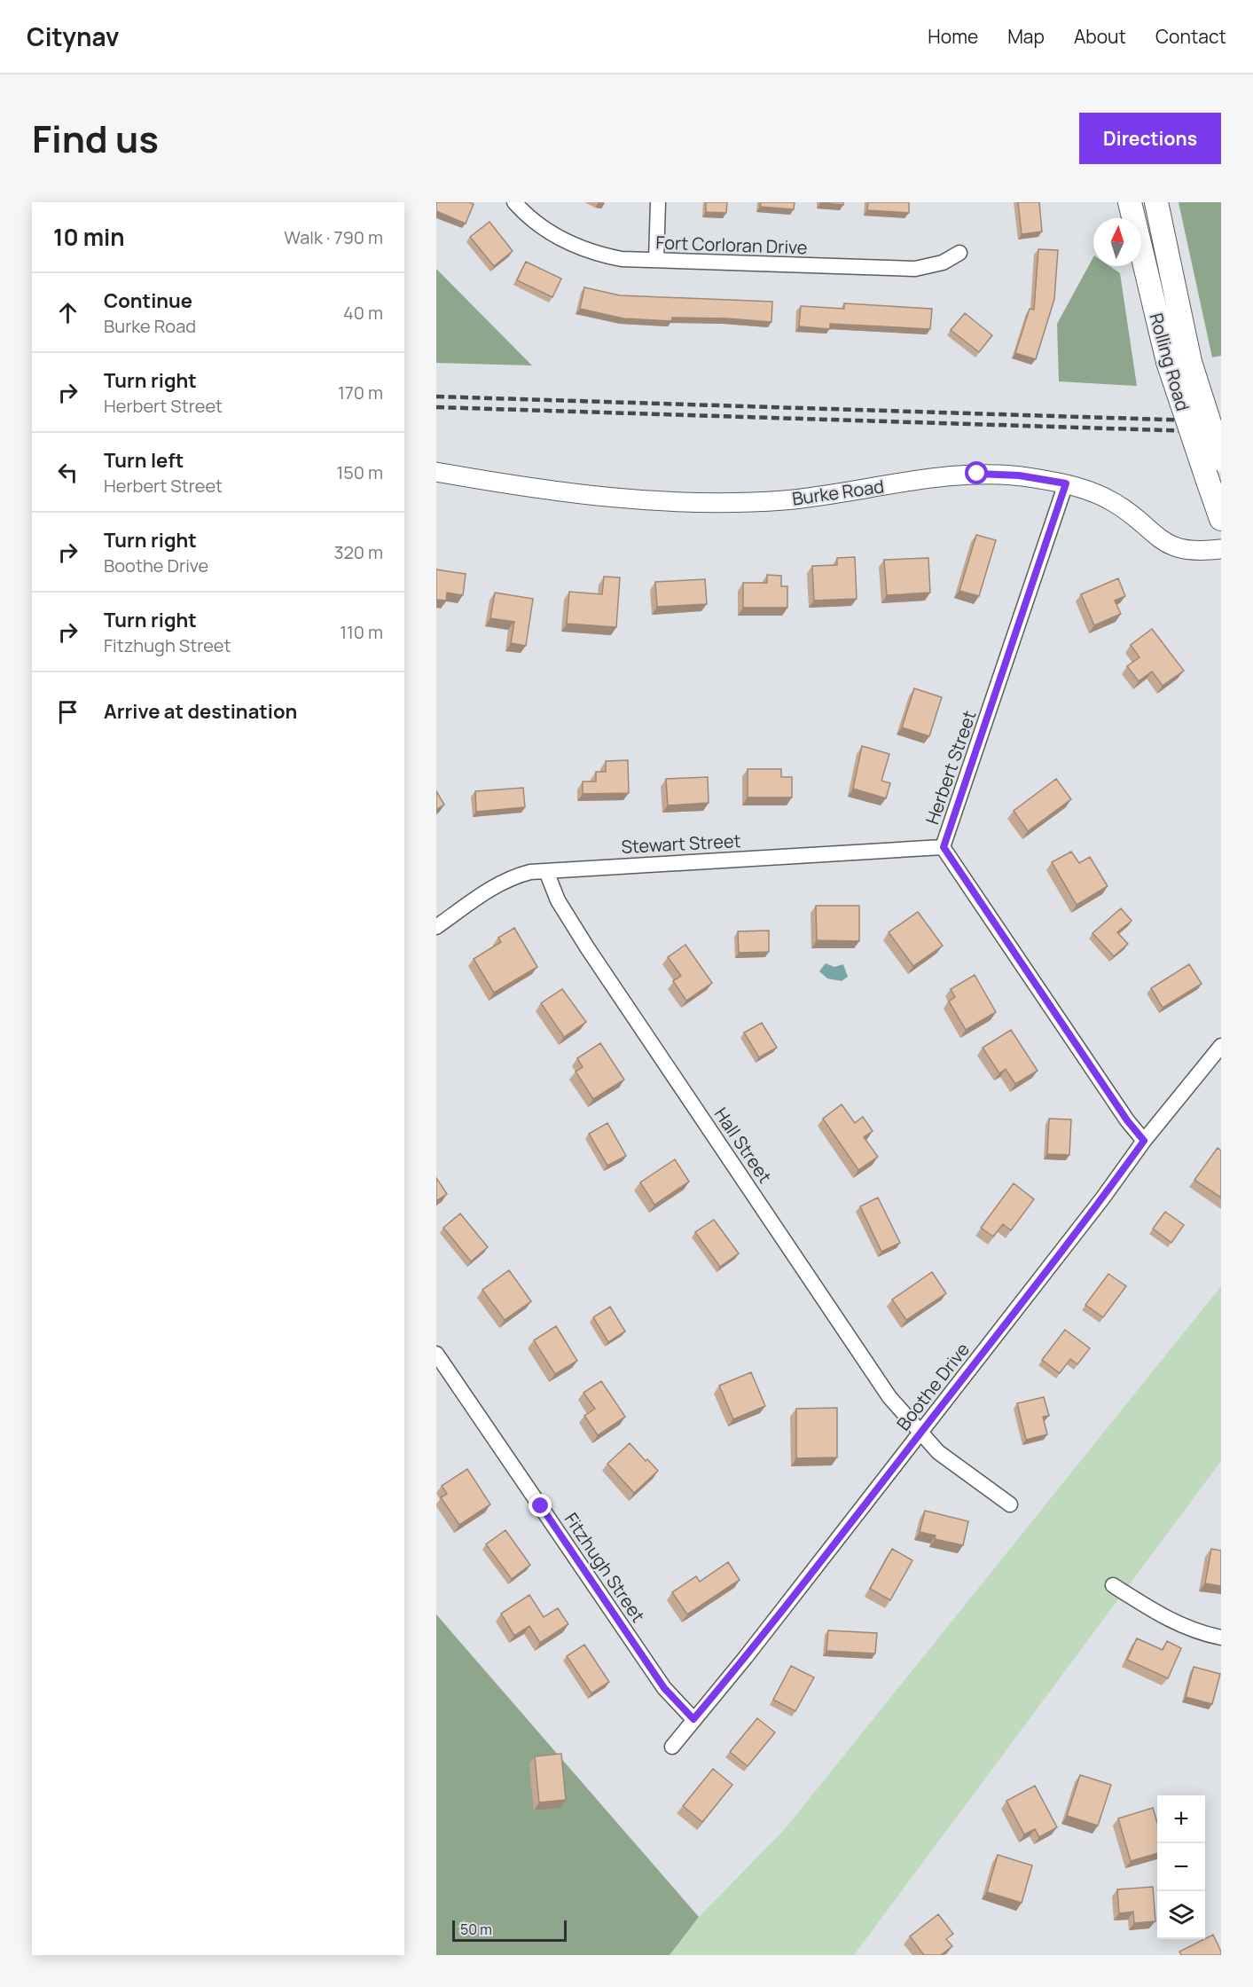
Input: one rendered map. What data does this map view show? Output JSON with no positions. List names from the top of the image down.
{
  "streets": {
    "main road": ["Rolling Road"],
    "street": [
      "Fort Corloran Drive",
      "Burke Road",
      "Herbert Street",
      "Stewart Street",
      "Hall Street",
      "Boothe Drive",
      "Fitzhugh Street"
    ]
  },
  "crossings": [
    ["Burke Road", "Herbert Street"],
    ["Herbert Street", "Stewart Street"],
    ["Herbert Street", "Boothe Drive"],
    ["Stewart Street", "Hall Street"],
    ["Hall Street", "Boothe Drive"],
    ["Boothe Drive", "Fitzhugh Street"]
  ],
  "scale_bar": "50 m",
  "north": "top",
  "page": {
    "header": "Citynav",
    "nav": [
      "Home",
      "Map",
      "About",
      "Contact"
    ],
    "title": "Find us",
    "buttons": "Directions",
    "heading": ["10 min", "Walk · 790 m"],
    "list": [
      ["Continue", "Burke Road", "40 m"],
      ["Turn right", "Herbert Street", "170 m"],
      ["Turn left", "Herbert Street", "150 m"],
      ["Turn right", "Boothe Drive", "320 m"],
      ["Turn right", "Fitzhugh Street", "110 m"],
      "Arrive at destination"
    ],
    "map_buttons": ["+", "−"],
    "scale": "50 m"
  }
}
